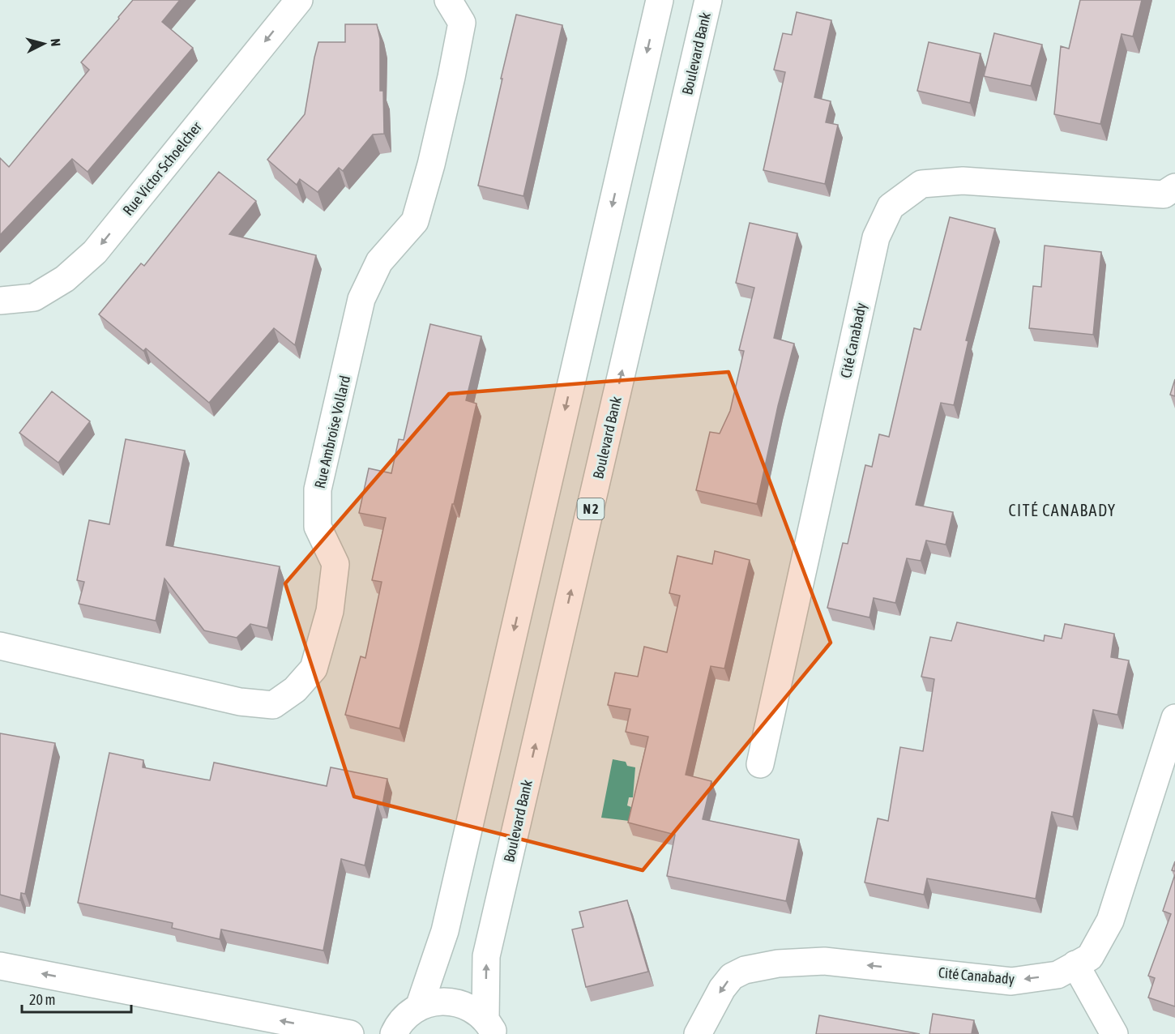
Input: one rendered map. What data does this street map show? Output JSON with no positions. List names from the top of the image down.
{
  "streets": {
    "street": [
      "Boulevard Bank",
      "Rue Victor Schoelcher",
      "Cité Canabady",
      "Rue Ambroise Vollard",
      "N 2"
    ]
  },
  "crossings": [
    ["Boulevard Bank", "N 2"]
  ],
  "one_way": ["Rue Victor Schoelcher"],
  "districts": ["CITÉ CANABADY"],
  "scale_bar": "20 m",
  "north": "right"
}
